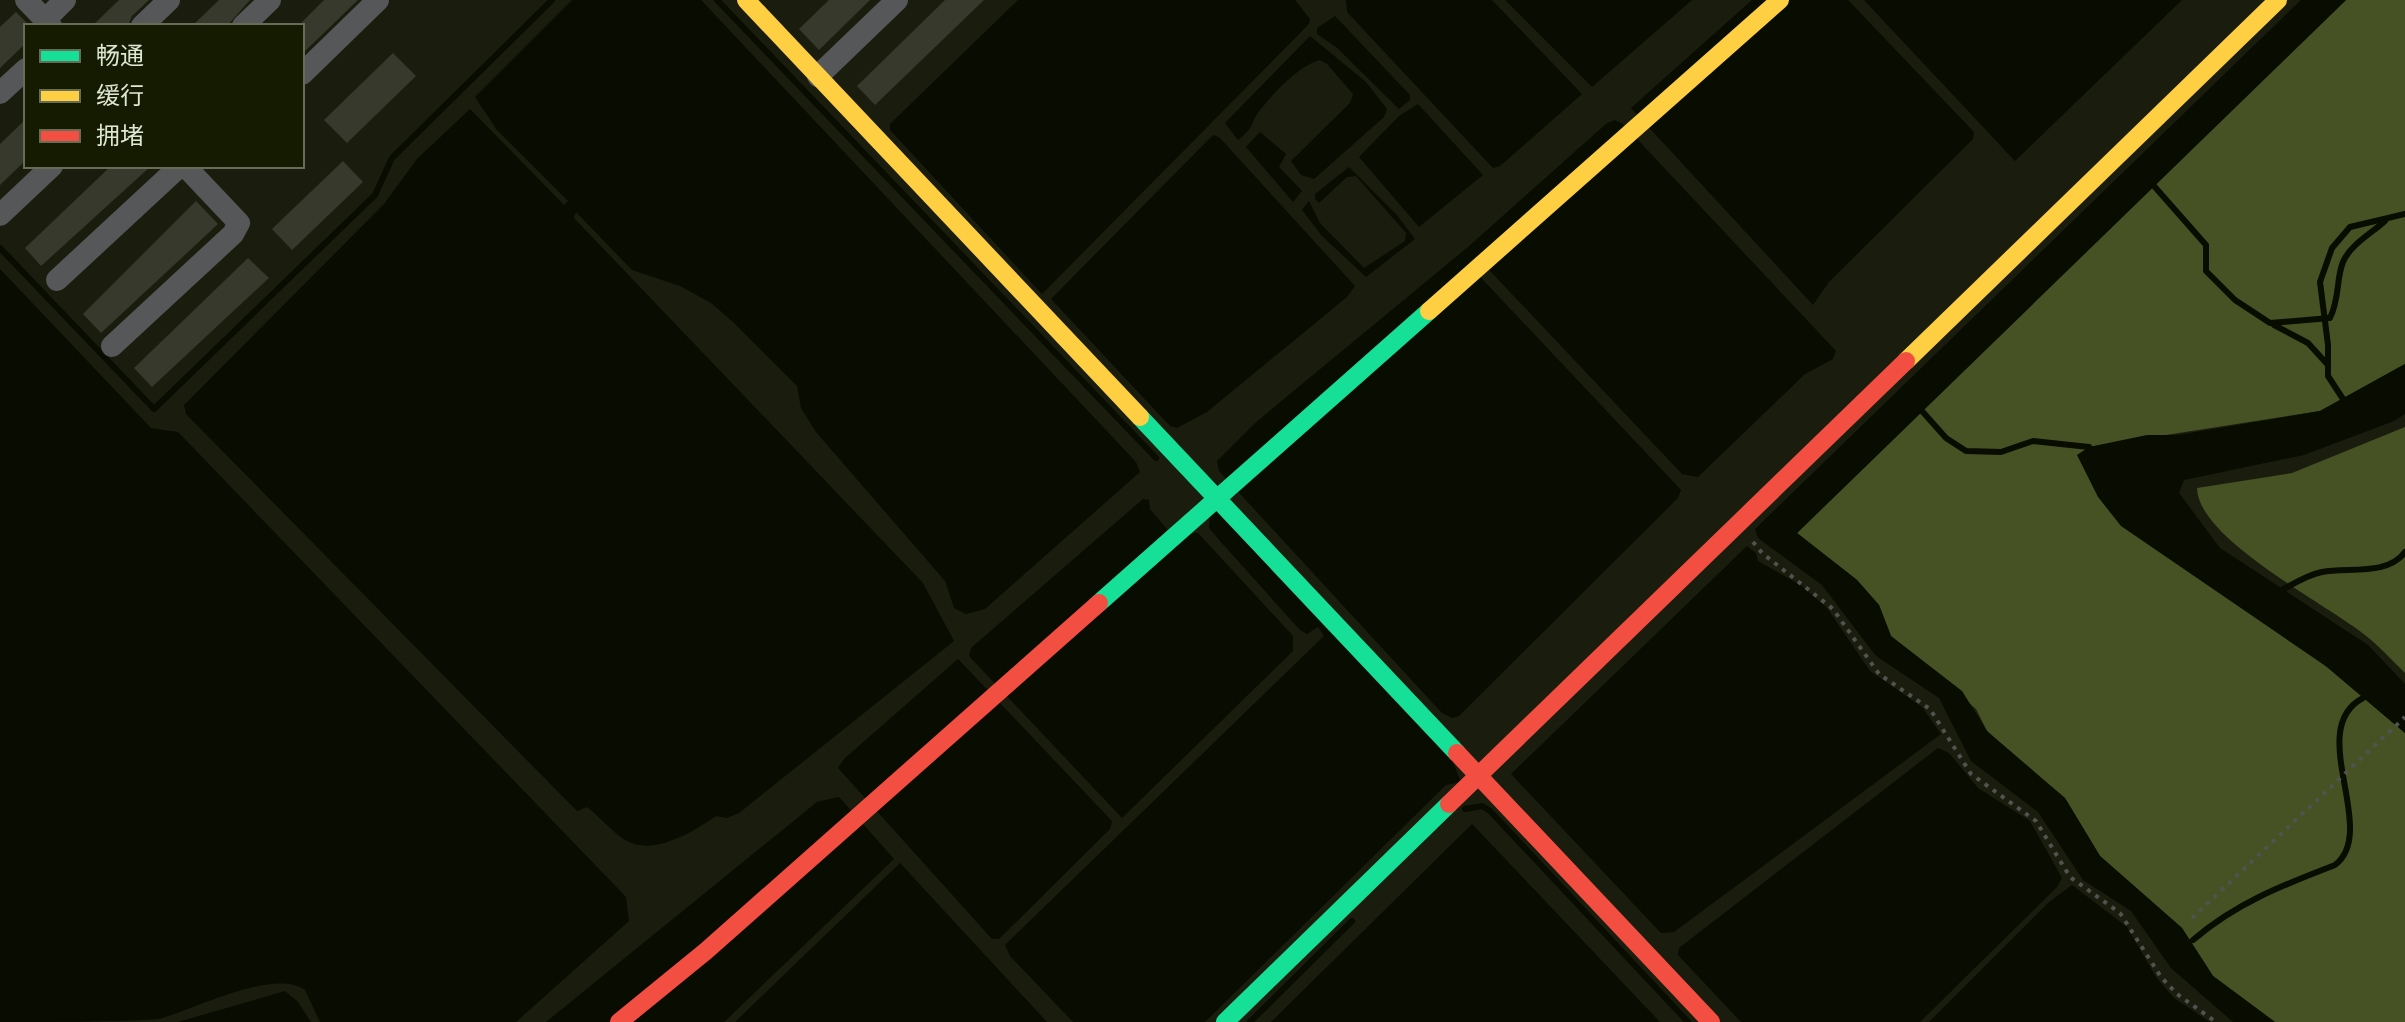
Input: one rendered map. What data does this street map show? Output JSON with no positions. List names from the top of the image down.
{
  "legend": ["畅通", "缓行", "拥堵"]
}
